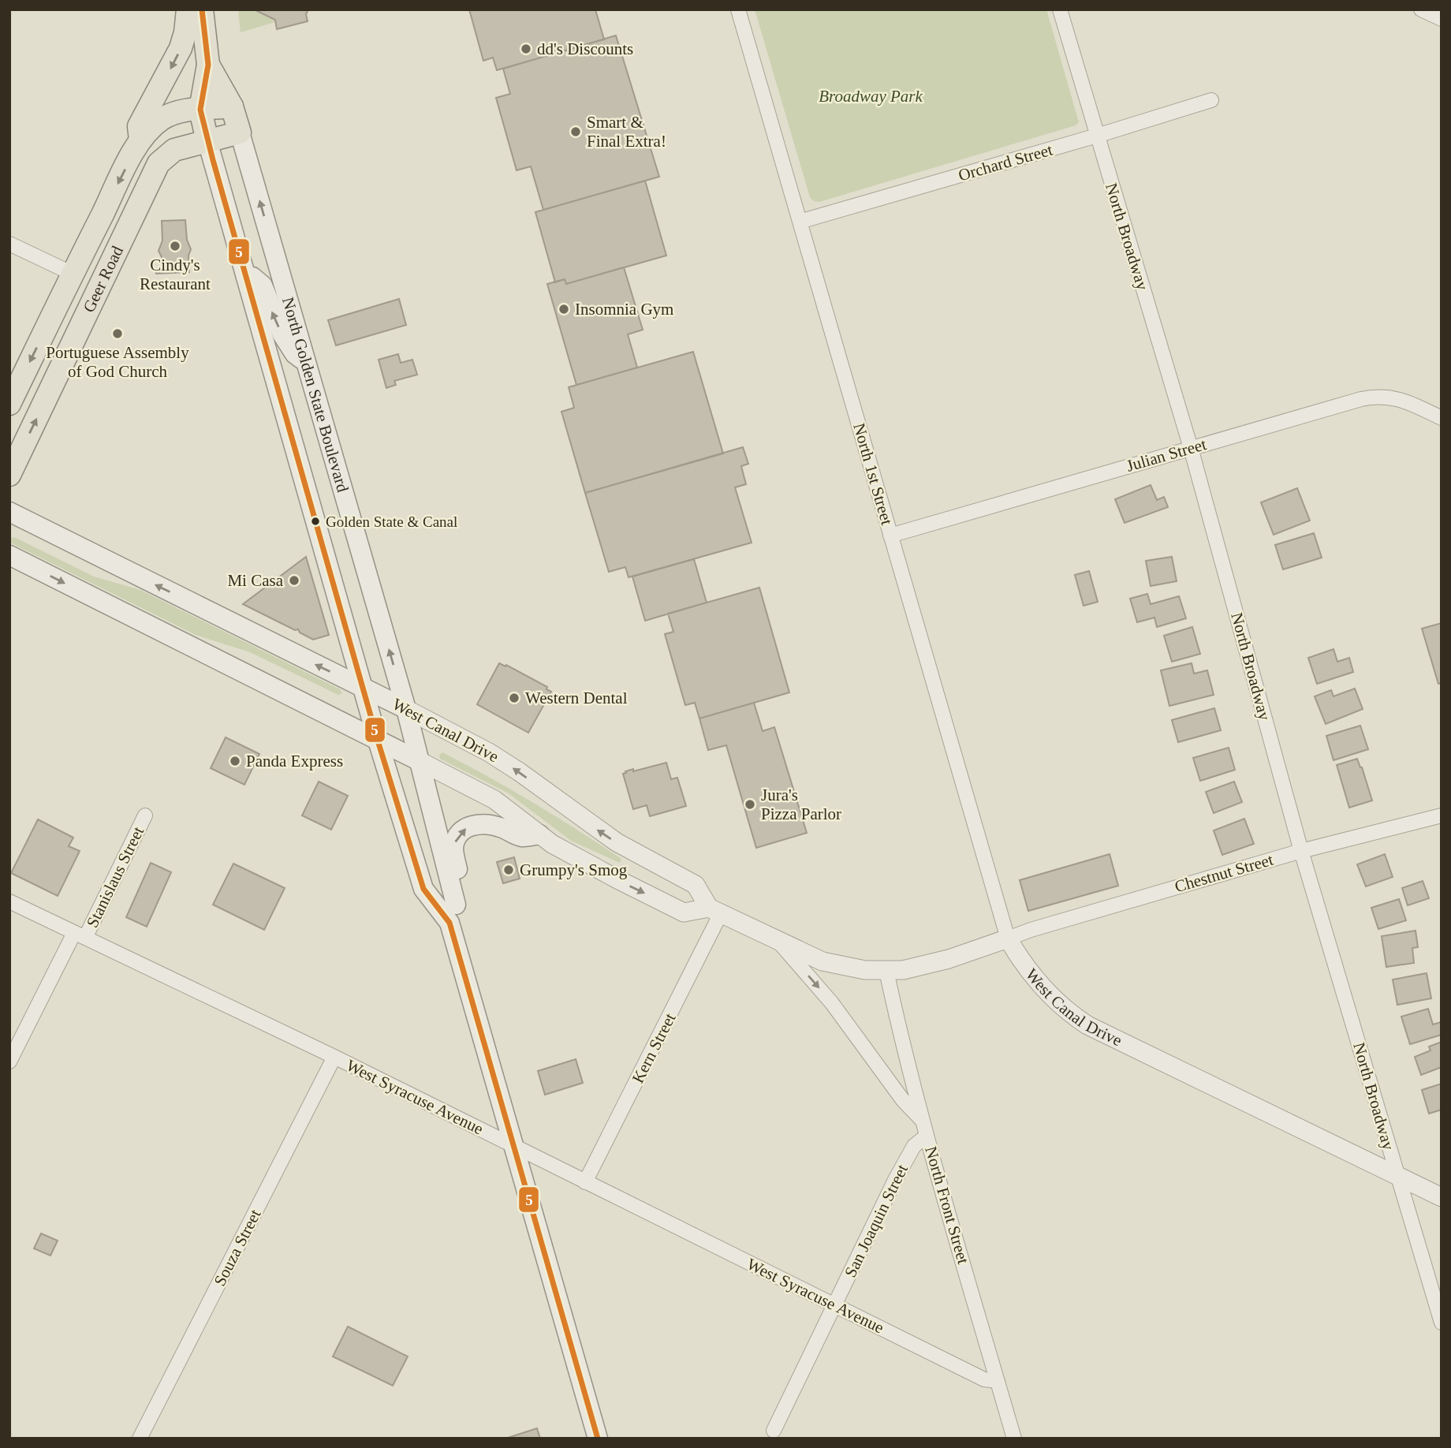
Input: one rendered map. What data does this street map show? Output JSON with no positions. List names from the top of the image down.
{
  "streets": {
    "main road": ["Geer Road", "North Golden State Boulevard", "West Canal Drive"],
    "street": [
      "Orchard Street",
      "North Broadway",
      "Julian Street",
      "North 1st Street",
      "Chestnut Street",
      "Stanislaus Street",
      "Kern Street",
      "West Syracuse Avenue",
      "North Front Street",
      "San Joaquin Street",
      "Souza Street"
    ]
  },
  "crossings": [
    ["Orchard Street", "North Broadway"],
    ["Orchard Street", "North 1st Street"],
    ["North Broadway", "Julian Street"],
    ["North Broadway", "West Canal Drive"],
    ["North Broadway", "Chestnut Street"],
    ["Geer Road", "North Golden State Boulevard"],
    ["North Golden State Boulevard", "West Canal Drive"],
    ["North Golden State Boulevard", "West Syracuse Avenue"],
    ["Julian Street", "North 1st Street"],
    ["North 1st Street", "West Canal Drive"],
    ["North 1st Street", "Chestnut Street"],
    ["West Canal Drive", "Chestnut Street"],
    ["West Canal Drive", "Kern Street"],
    ["Stanislaus Street", "West Syracuse Avenue"],
    ["Kern Street", "West Syracuse Avenue"],
    ["West Syracuse Avenue", "North Front Street"],
    ["West Syracuse Avenue", "San Joaquin Street"],
    ["West Syracuse Avenue", "Souza Street"],
    ["North Front Street", "San Joaquin Street"]
  ],
  "parks": ["Broadway Park"],
  "places": [
    "dd's Discounts",
    "Smart & Final Extra!",
    "Cindy's Restaurant",
    "Insomnia Gym",
    "Portuguese Assembly of God Church",
    "Golden State & Canal",
    "Mi Casa",
    "Western Dental",
    "Panda Express",
    "Jura's Pizza Parlor",
    "Grumpy's Smog"
  ],
  "lines": ["transit line 5"]
}
